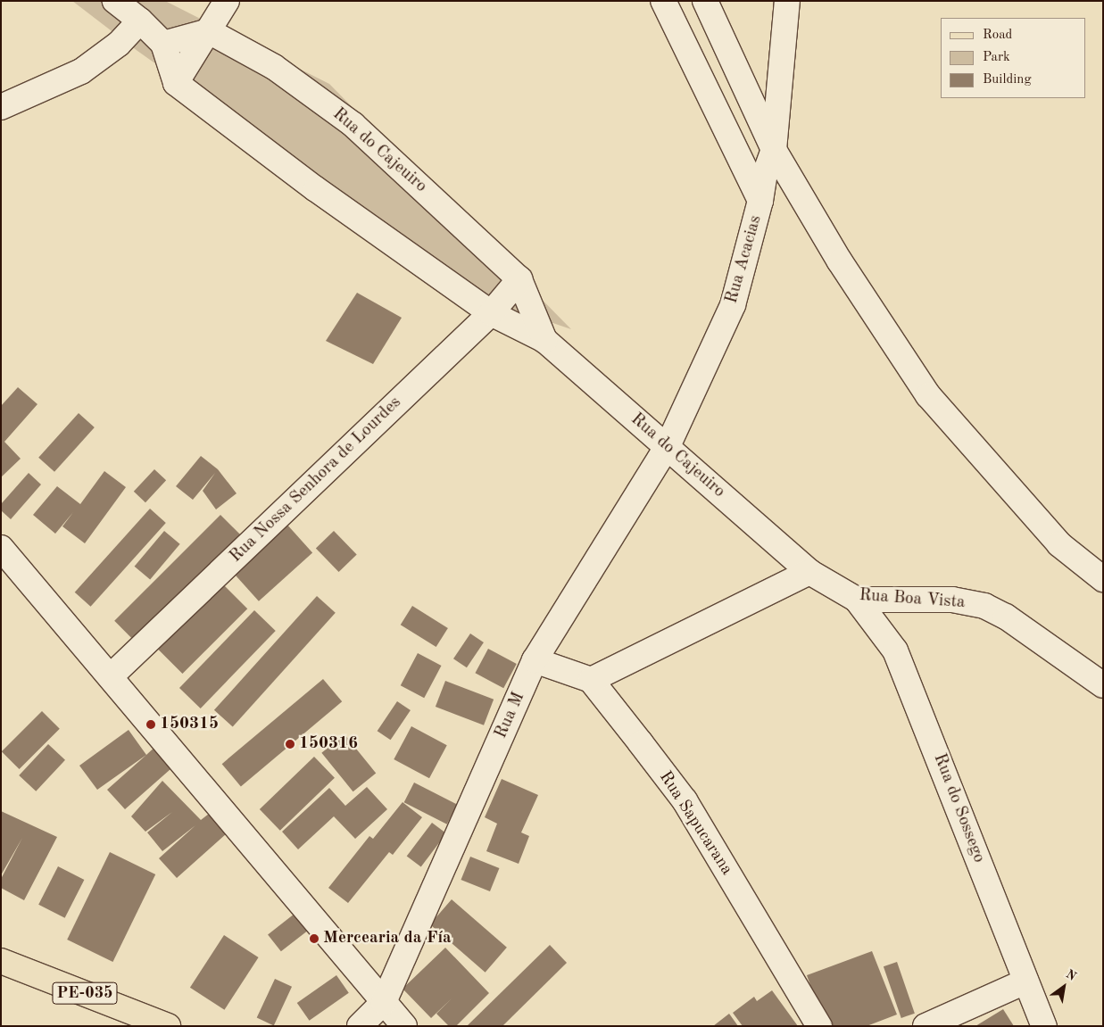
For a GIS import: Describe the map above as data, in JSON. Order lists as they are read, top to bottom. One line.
{"streets":{"main road":["PE-035"],"street":["Rua do Cajeuiro","Rua Acacias","Rua Nossa Senhora de Lourdes","Rua Boa Vista","Rua M","Rua do Sossego","Rua Sapucarana"]},"crossings":[["Rua do Cajeuiro","Rua Acacias"],["Rua do Cajeuiro","Rua Nossa Senhora de Lourdes"],["Rua do Cajeuiro","Rua Boa Vista"],["Rua do Cajeuiro","Rua M"],["Rua Acacias","Rua M"],["Rua Boa Vista","Rua do Sossego"]],"places":["150315","150316","Mercearia da Fía"],"legend":["Road","Park","Building"],"north":"top right"}
